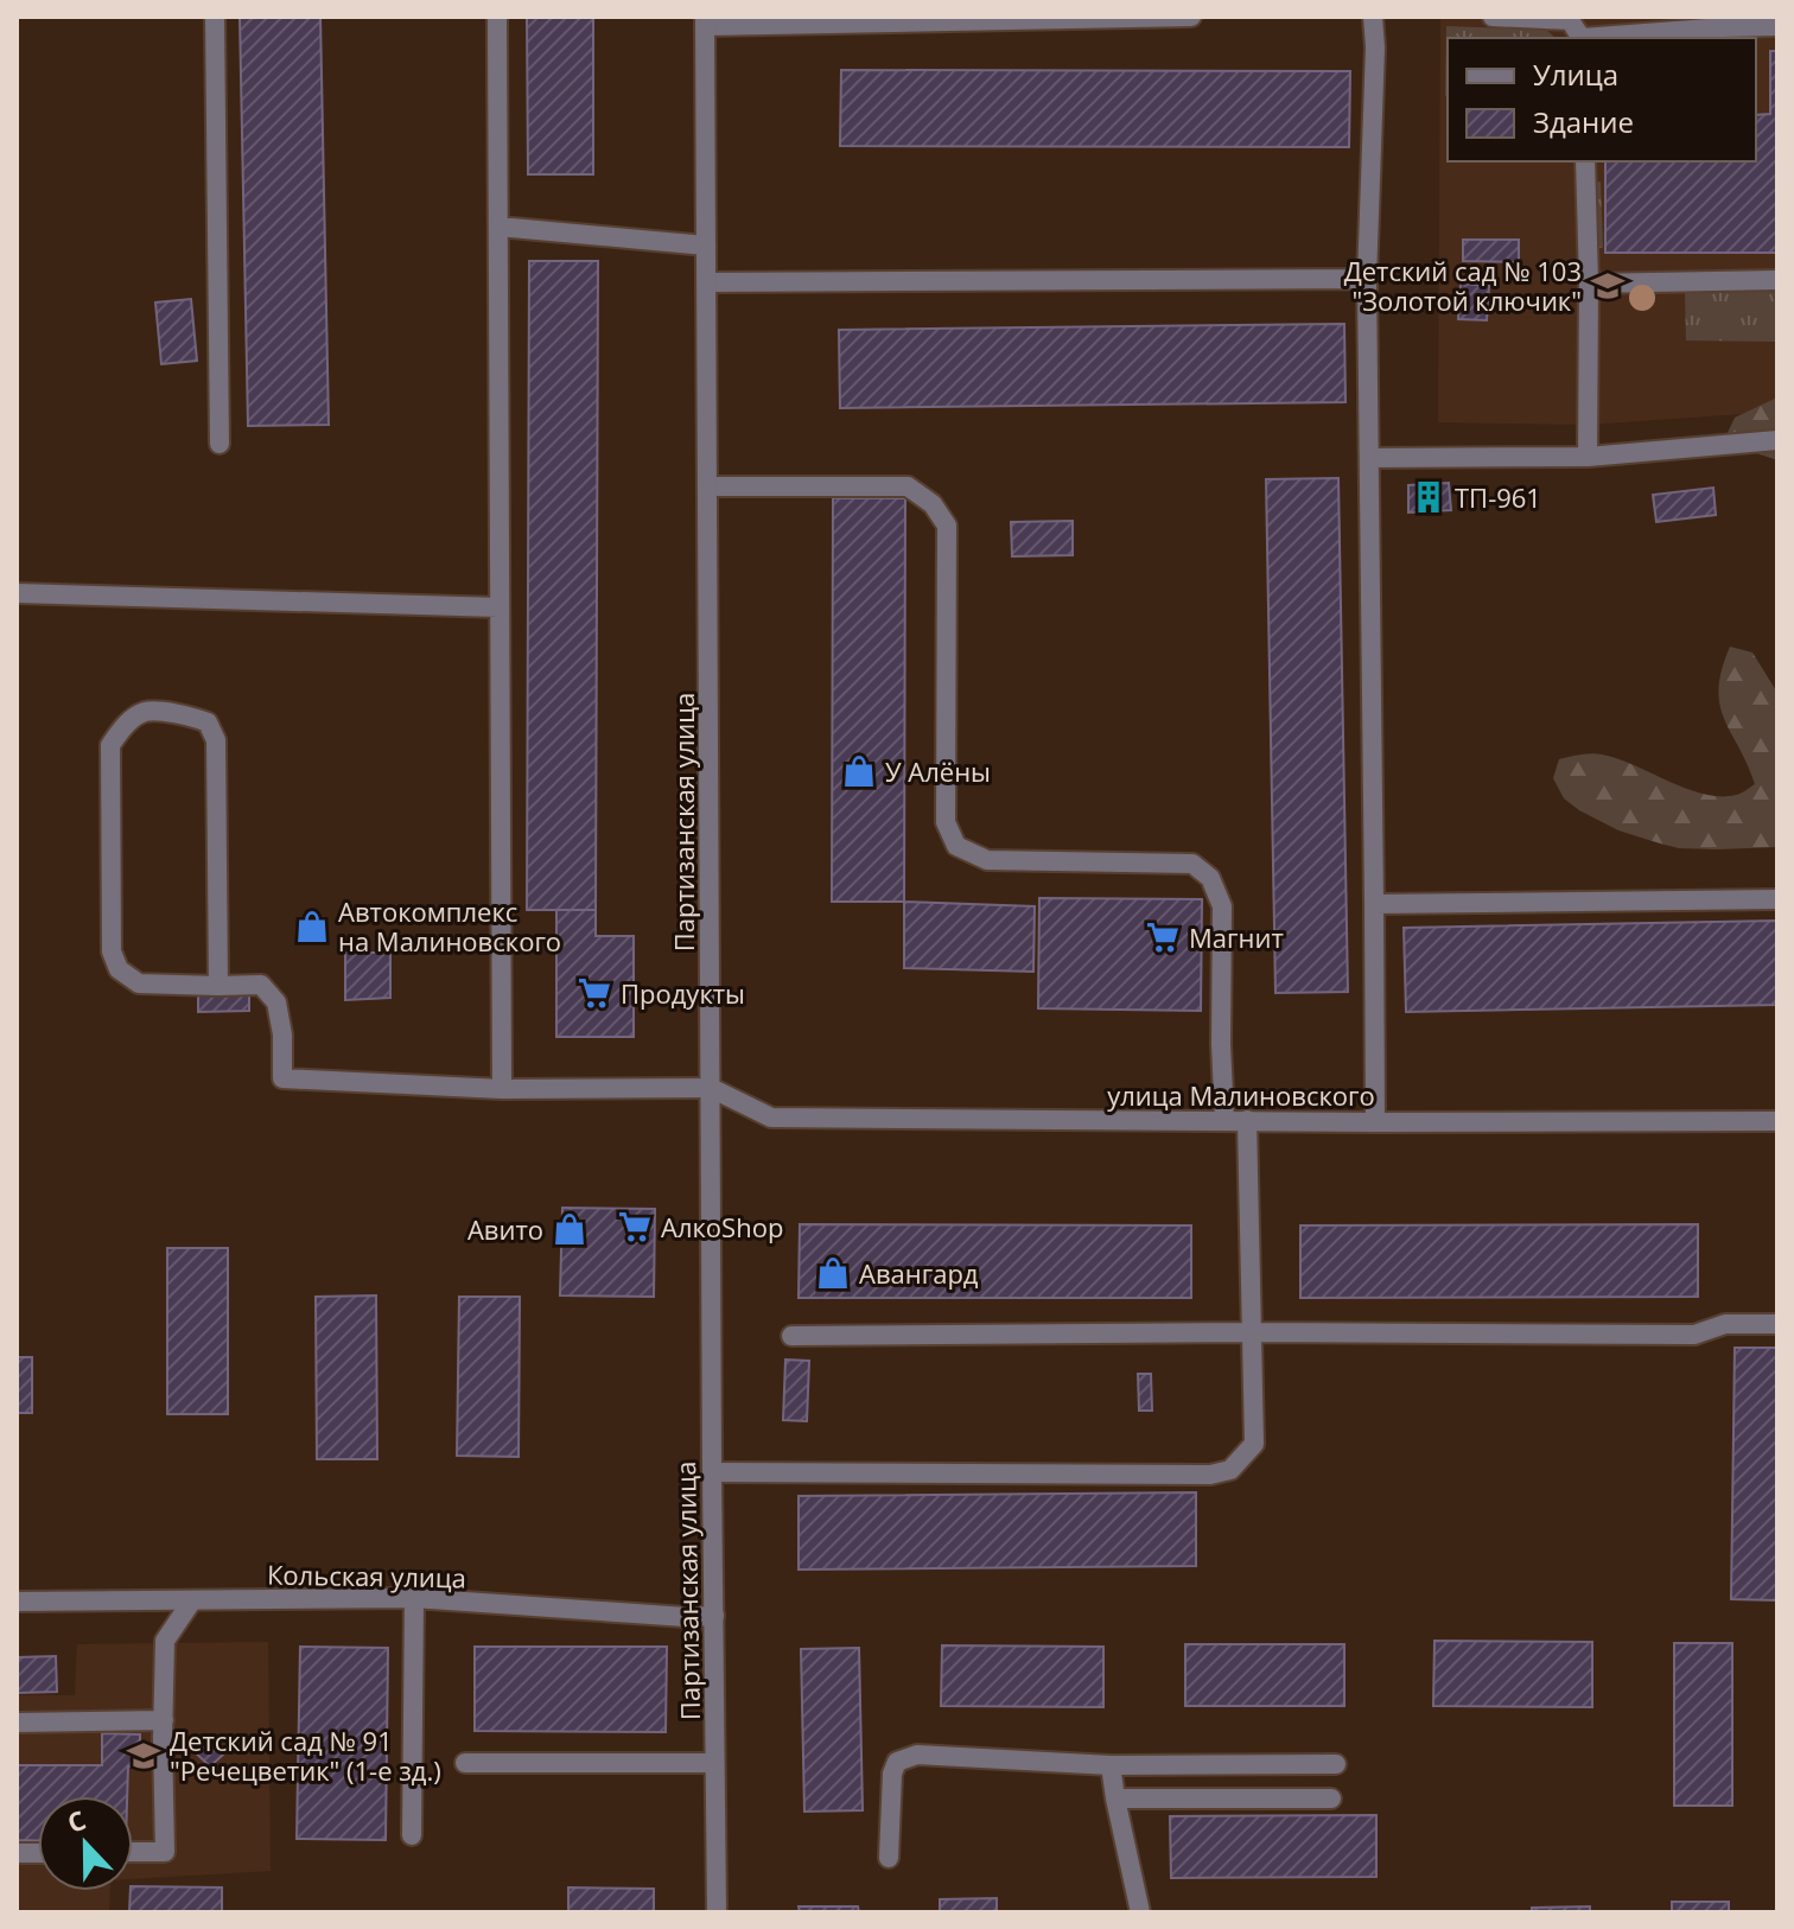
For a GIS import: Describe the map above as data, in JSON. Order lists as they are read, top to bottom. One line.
{"streets":{"street":["Партизанская улица","улица Малиновского","Кольская улица"]},"crossings":[["Партизанская улица","улица Малиновского"],["Партизанская улица","Кольская улица"]],"places":{"school or university":["Детский сад № 103 \"Золотой ключик\"","Детский сад № 91 \"Речецветик\" (1-е зд.)"],"building":["ТП-961"],"shop":["У Алёны","Автокомплекс на Малиновского","Авито","Авангард"],"supermarket":["Магнит","Продукты","АлкоShop"]},"legend":["Улица","Здание"],"north":"top"}
